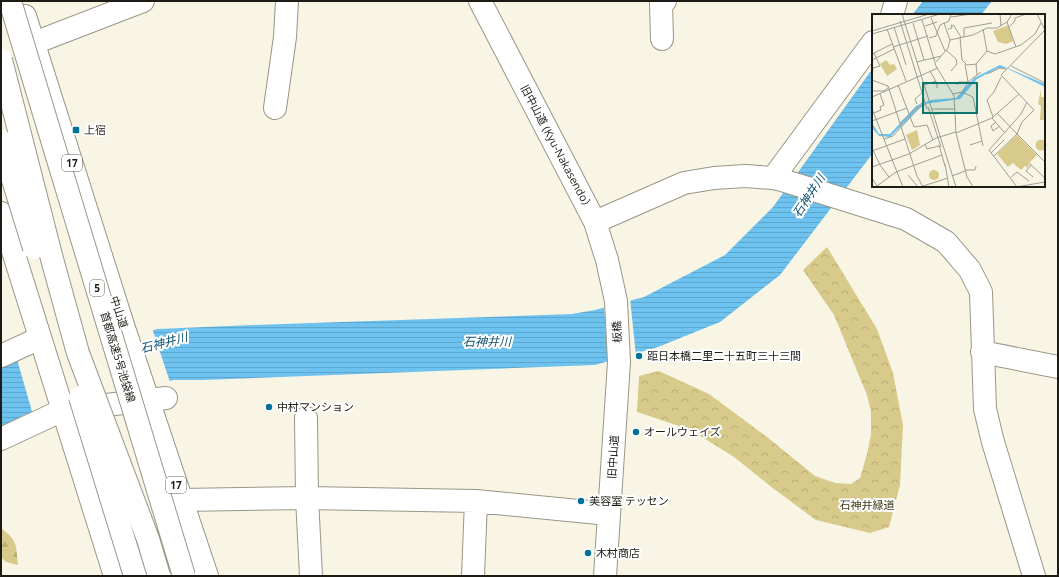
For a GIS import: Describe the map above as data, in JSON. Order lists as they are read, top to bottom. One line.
{"streets":{"main road":["旧中山道 (Kyu-Nakasendo）","17","5","中山道","板橋","首都高速5号池袋線","旧中山道"]},"crossings":[["旧中山道 (Kyu-Nakasendo）","板橋"],["板橋","旧中山道"]],"water":["石神井川"],"parks":["石神井緑道"],"places":{"transit":["上宿"],"other":["距日本橋二里二十五町三十三間","中村マンション","オールウェイズ","美容室 テッセン","木村商店"]}}
